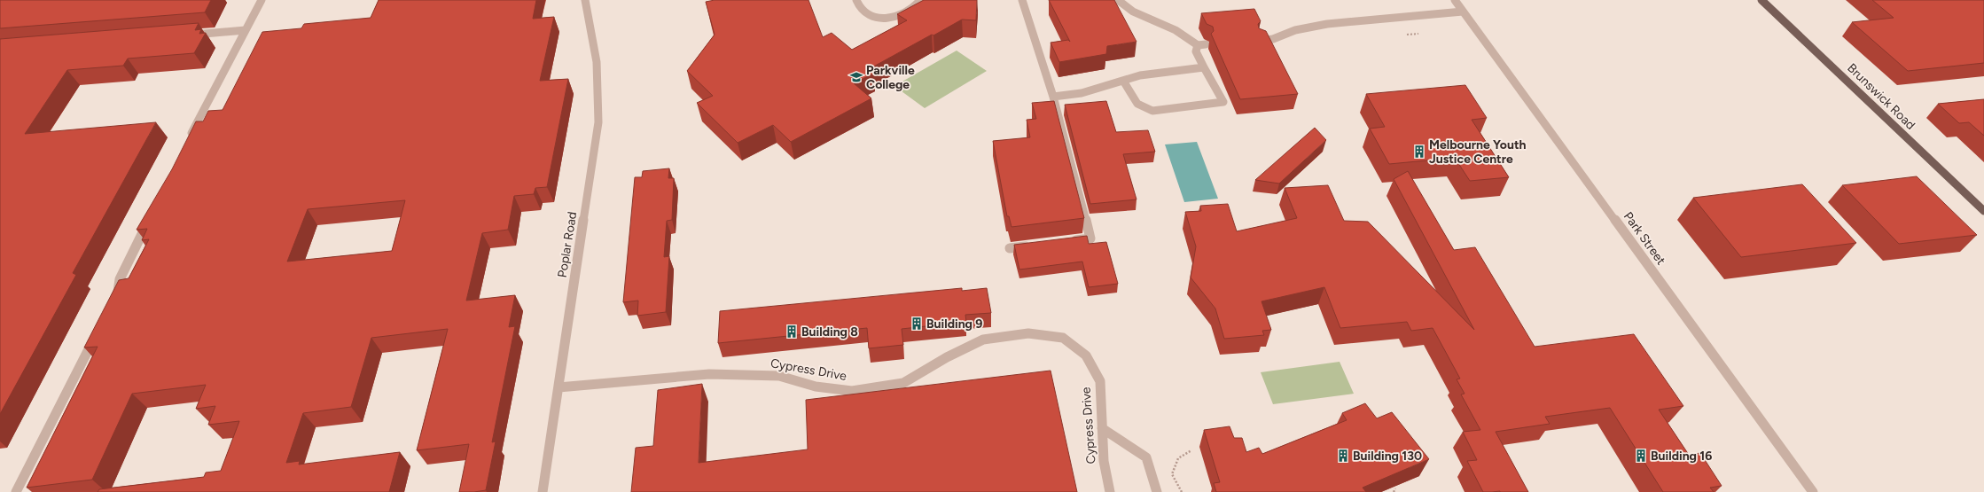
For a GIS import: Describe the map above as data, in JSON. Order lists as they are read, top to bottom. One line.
{"streets":{"main road":["Brunswick Road"],"street":["Park Street","Poplar Road","Cypress Drive"]},"crossings":[["Poplar Road","Cypress Drive"]],"places":{"school or university":["Parkville College"],"building":["Melbourne Youth Justice Centre","Building 9","Building 8","Building 130","Building 16"]}}
